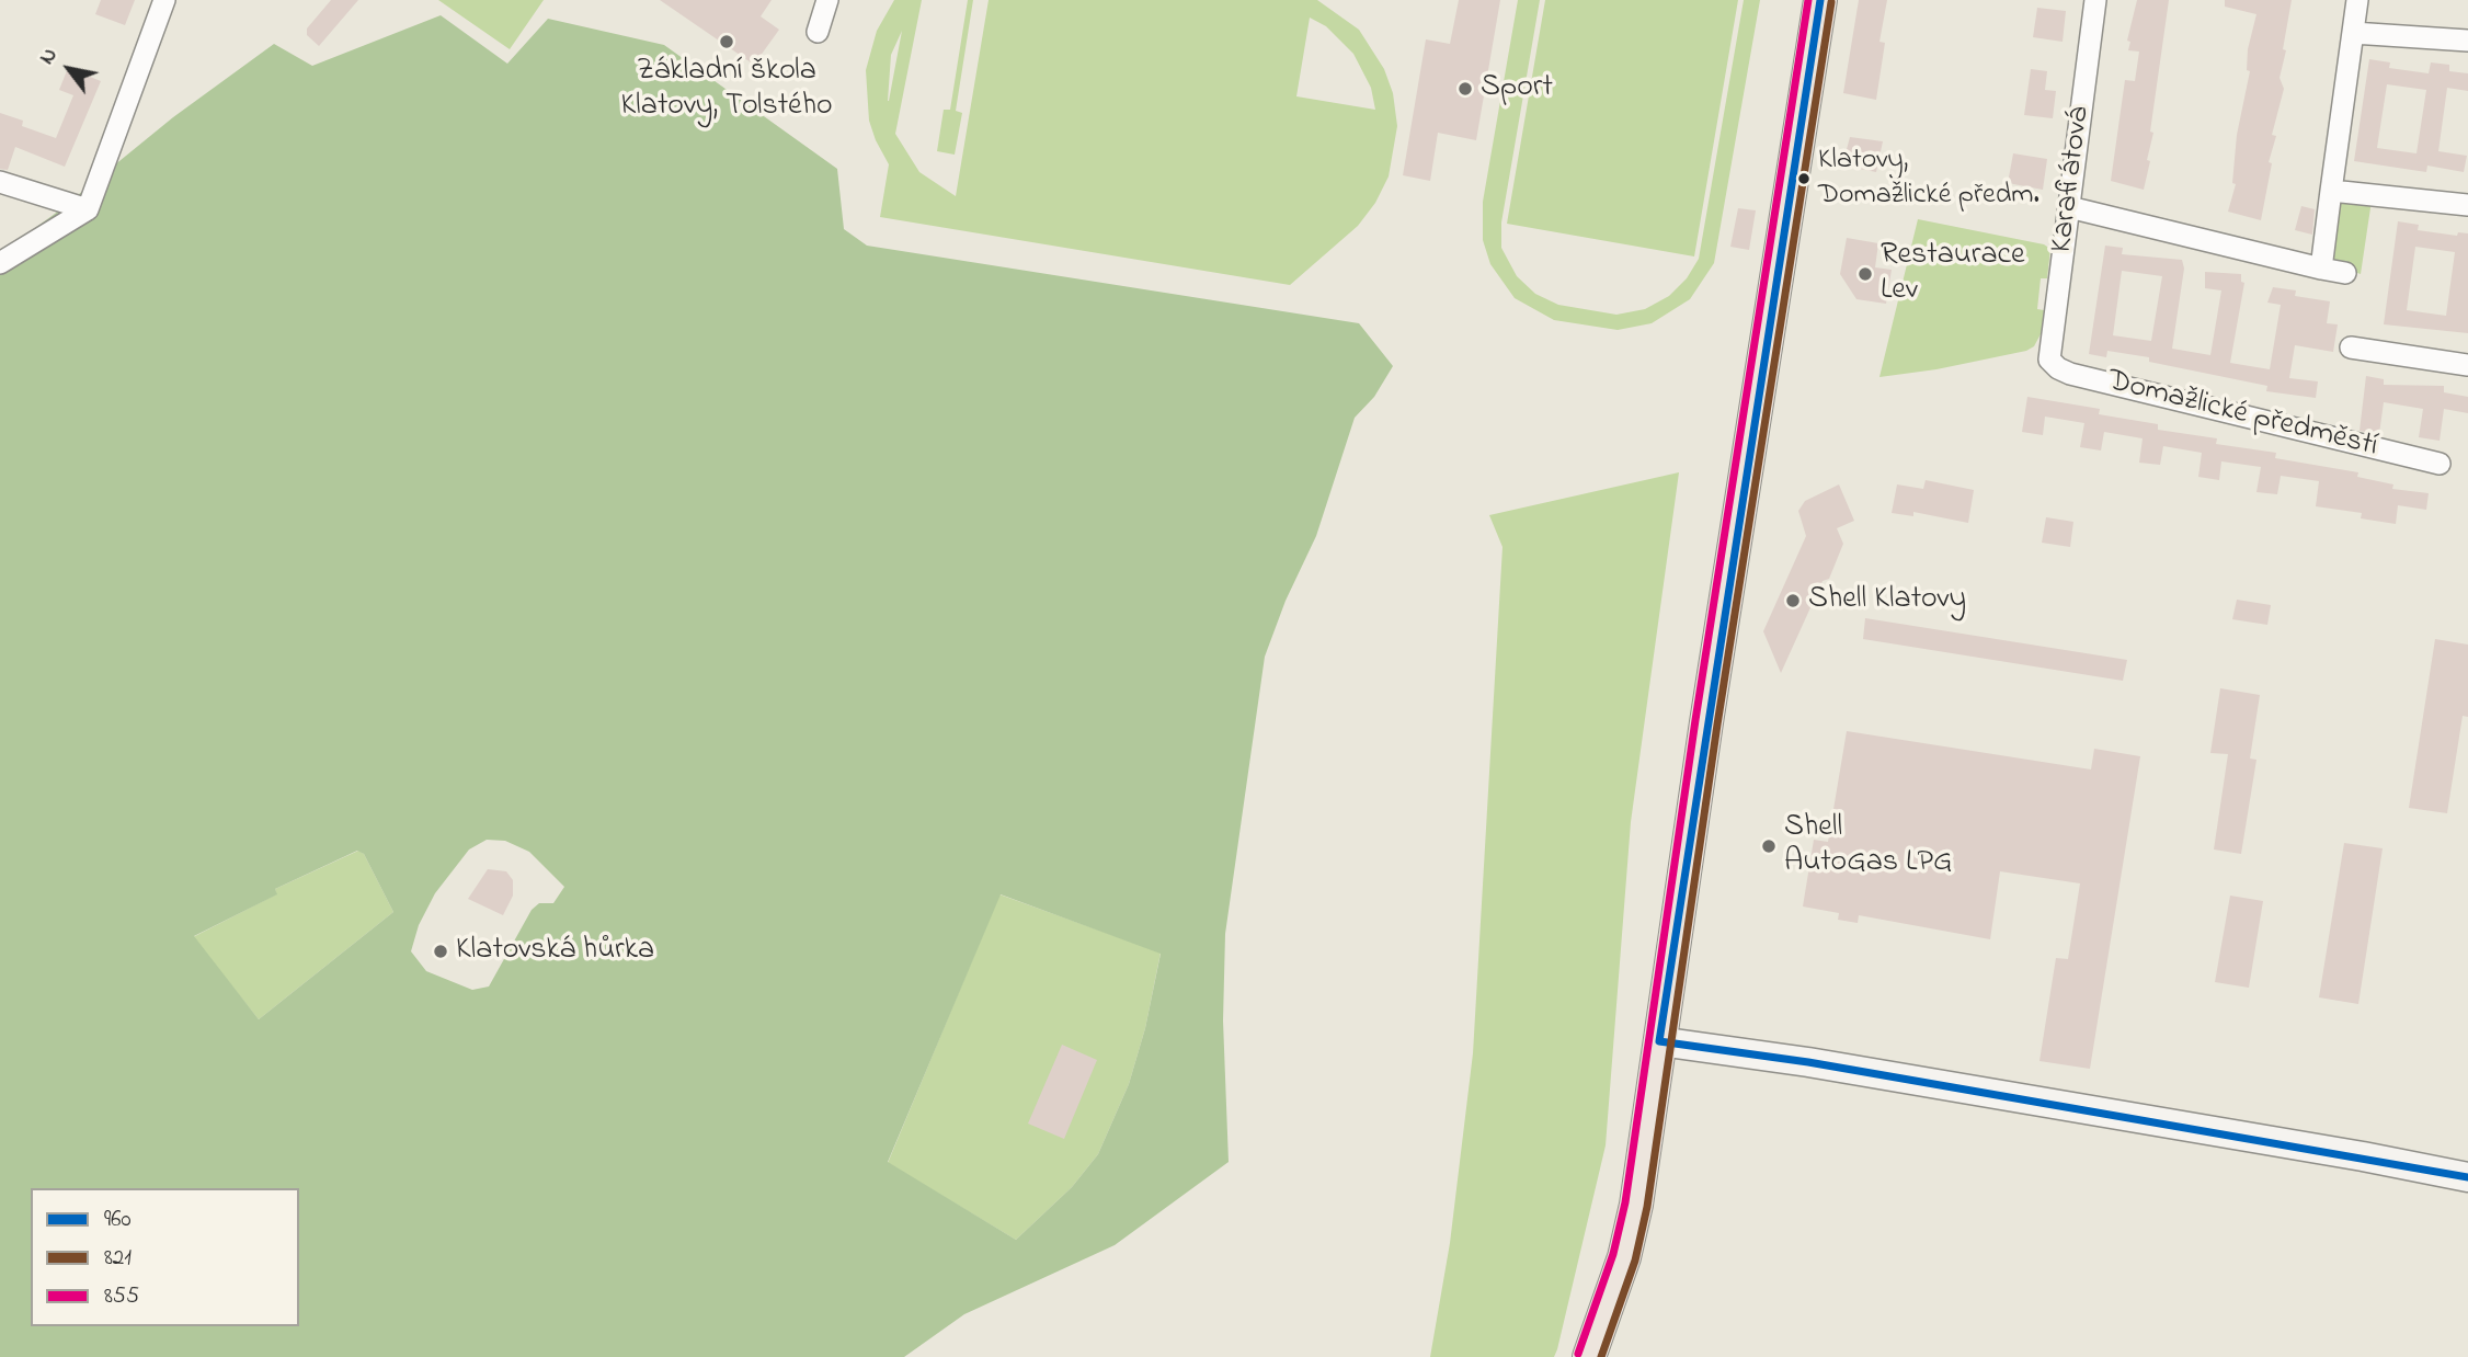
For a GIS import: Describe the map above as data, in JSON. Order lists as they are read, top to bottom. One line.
{"streets":{"street":["Karafiátová","Domažlické předměstí"]},"crossings":[["Karafiátová","Domažlické předměstí"]],"places":["Základní škola Klatovy, Tolstého","Sport","Klatovy, Domažlické předm.","Restaurace Lev","Shell Klatovy","Shell AutoGas LPG","Klatovská hůrka"],"lines":["transit line 960","transit line 855","transit line 821"],"legend":["960","821","855"],"north":"top left"}
